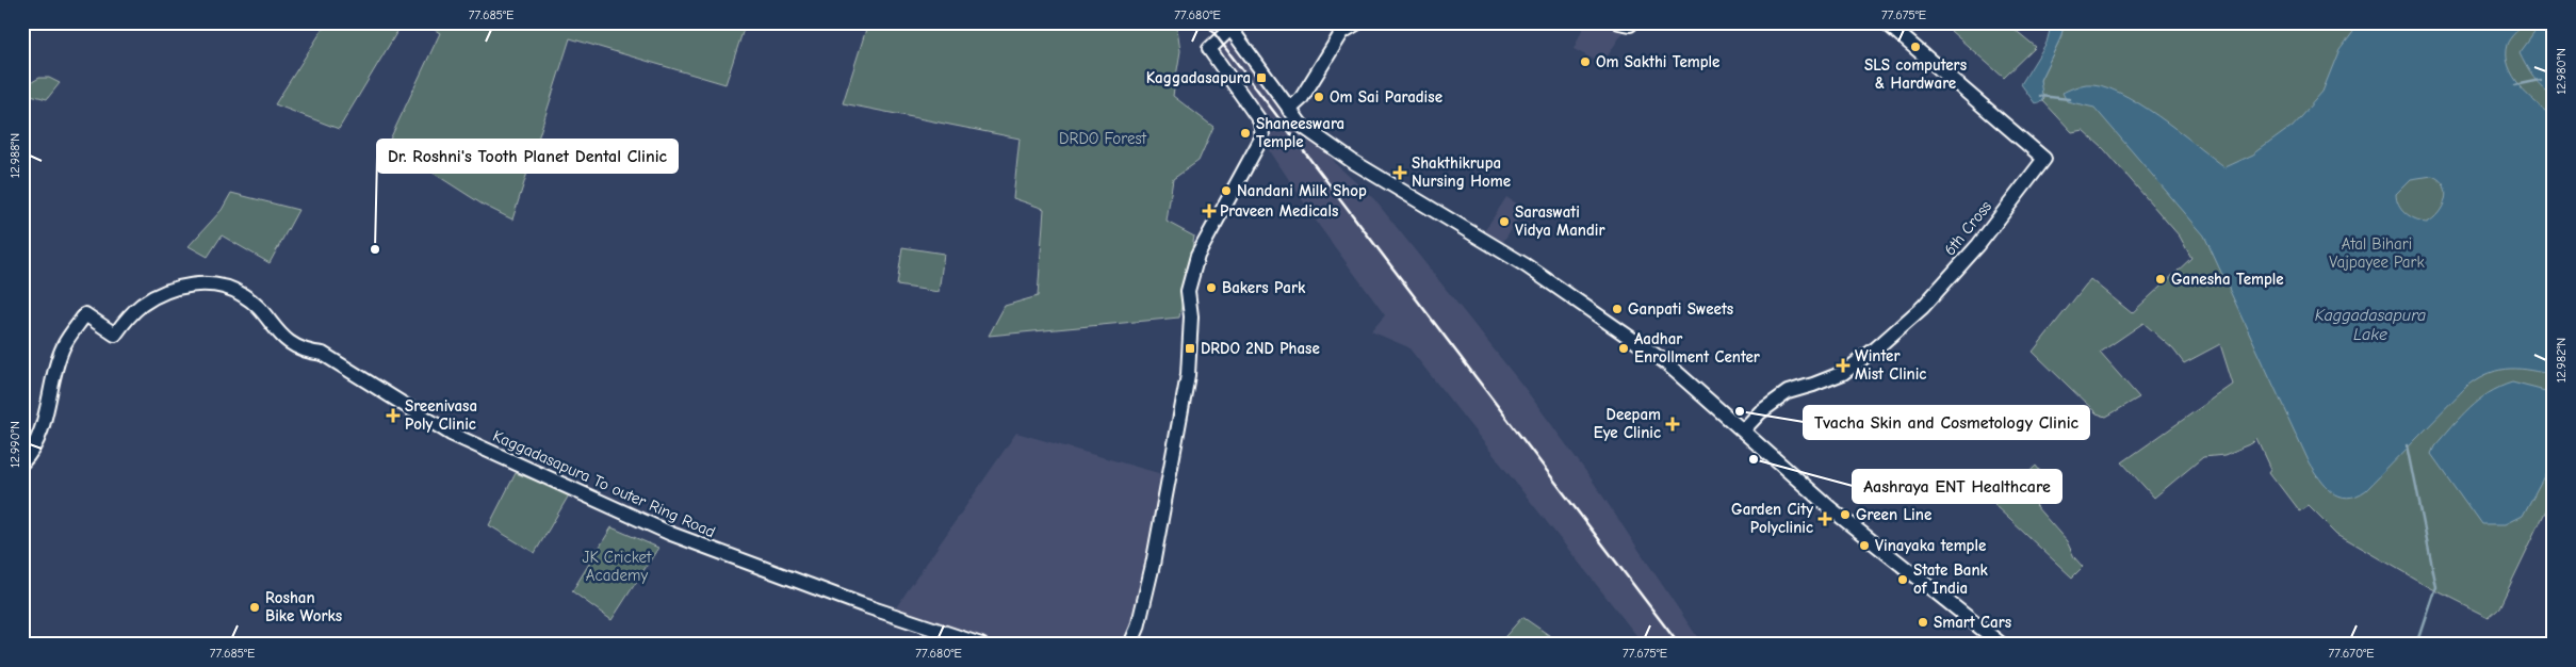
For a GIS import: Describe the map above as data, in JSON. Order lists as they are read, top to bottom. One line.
{"streets":{"street":["6th Cross","Kaggadasapura To outer Ring Road"]},"water":["Kaggadasapura Lake"],"parks":["DRDO Forest","Atal Bihari Vajpayee Park","JK Cricket Academy"],"places":{"other":["SLS computers & Hardware","Om Sakthi Temple","Om Sai Paradise","Shaneeswara Temple","Nandani Milk Shop","Saraswati Vidya Mandir","Dr. Roshni's Tooth Planet Dental Clinic","Ganesha Temple","Bakers Park","Ganpati Sweets","Aadhar Enrollment Center","Tvacha Skin and Cosmetology Clinic","Aashraya ENT Healthcare","Green Line","Vinayaka temple","State Bank of India","Roshan Bike Works","Smart Cars"],"transit":["Kaggadasapura","DRDO 2ND Phase"],"health":["Shakthikrupa Nursing Home","Praveen Medicals","Winter Mist Clinic","Sreenivasa Poly Clinic","Deepam Eye Clinic","Garden City Polyclinic"]},"coordinates":["77.685°E","77.680°E","77.675°E","12.980°N","12.988°N","12.982°N","12.990°N","77.670°E"]}
